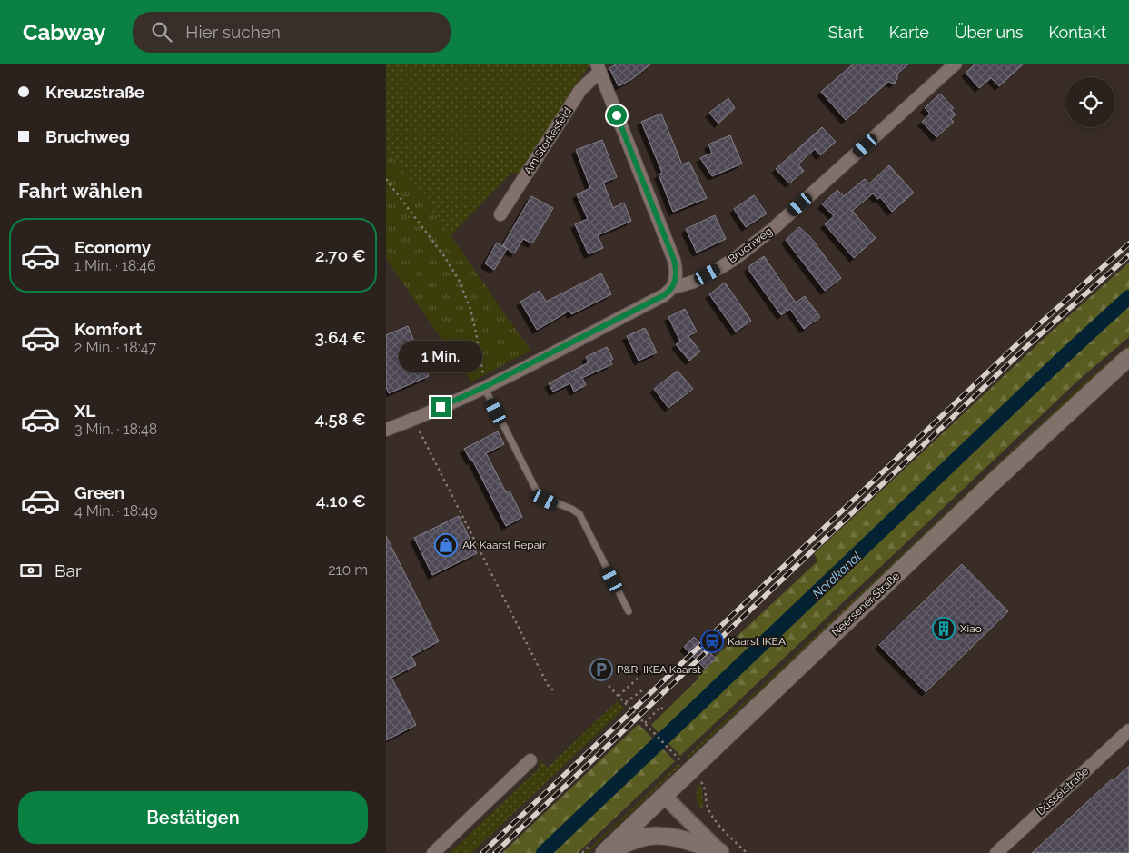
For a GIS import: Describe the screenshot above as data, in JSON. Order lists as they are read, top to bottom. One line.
{"streets":{"main road":["Neersener Straße"],"street":["Am Storkesfeld","Bruchweg","Düsselstraße"]},"water":["Nordkanal"],"places":{"shop":["AK Kaarst Repair"],"building":["Xiao"],"station":["Kaarst IKEA"],"parking":["P&R, IKEA Kaarst"]},"page":{"header":"Cabway","search":"Hier suchen","nav":["Start","Karte","Über uns","Kontakt"],"banner":["Kreuzstraße","Bruchweg"],"heading":"Fahrt wählen","list":[{"name":"Economy","note":"1 Min. · 18:46","value":"2.70 €"},{"name":"Komfort","note":"2 Min. · 18:47","value":"3.64 €"},{"name":"XL","note":"3 Min. · 18:48","value":"4.58 €"},{"name":"Green","note":"4 Min. · 18:49","value":"4.10 €"}],"bubble":"1 Min.","pay":["Bar","210 m"],"buttons":"Bestätigen"}}
